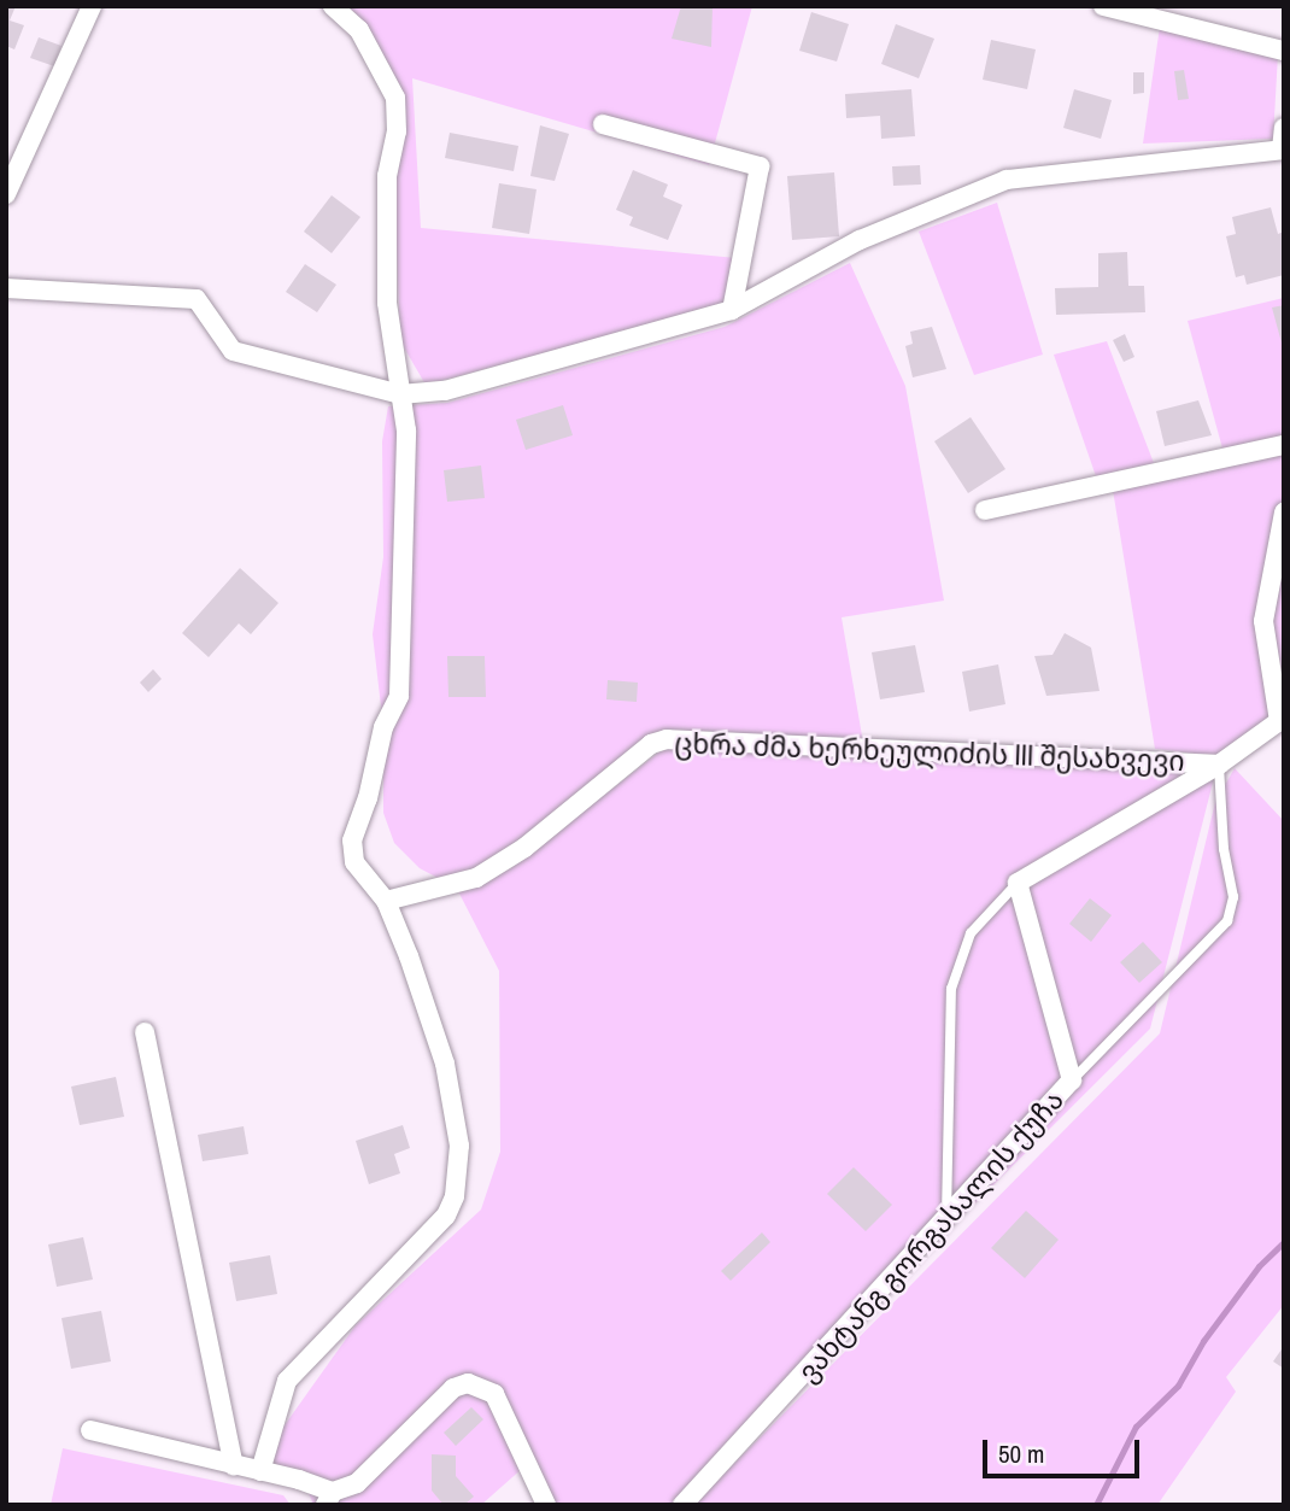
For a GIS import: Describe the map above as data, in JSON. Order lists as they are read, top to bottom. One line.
{"streets":{"street":["ცხრა ძმა ხერხეულიძის III შესახვევი","ვახტანგ გორგასალის ქუჩა"]},"scale_bar":"50 m"}
